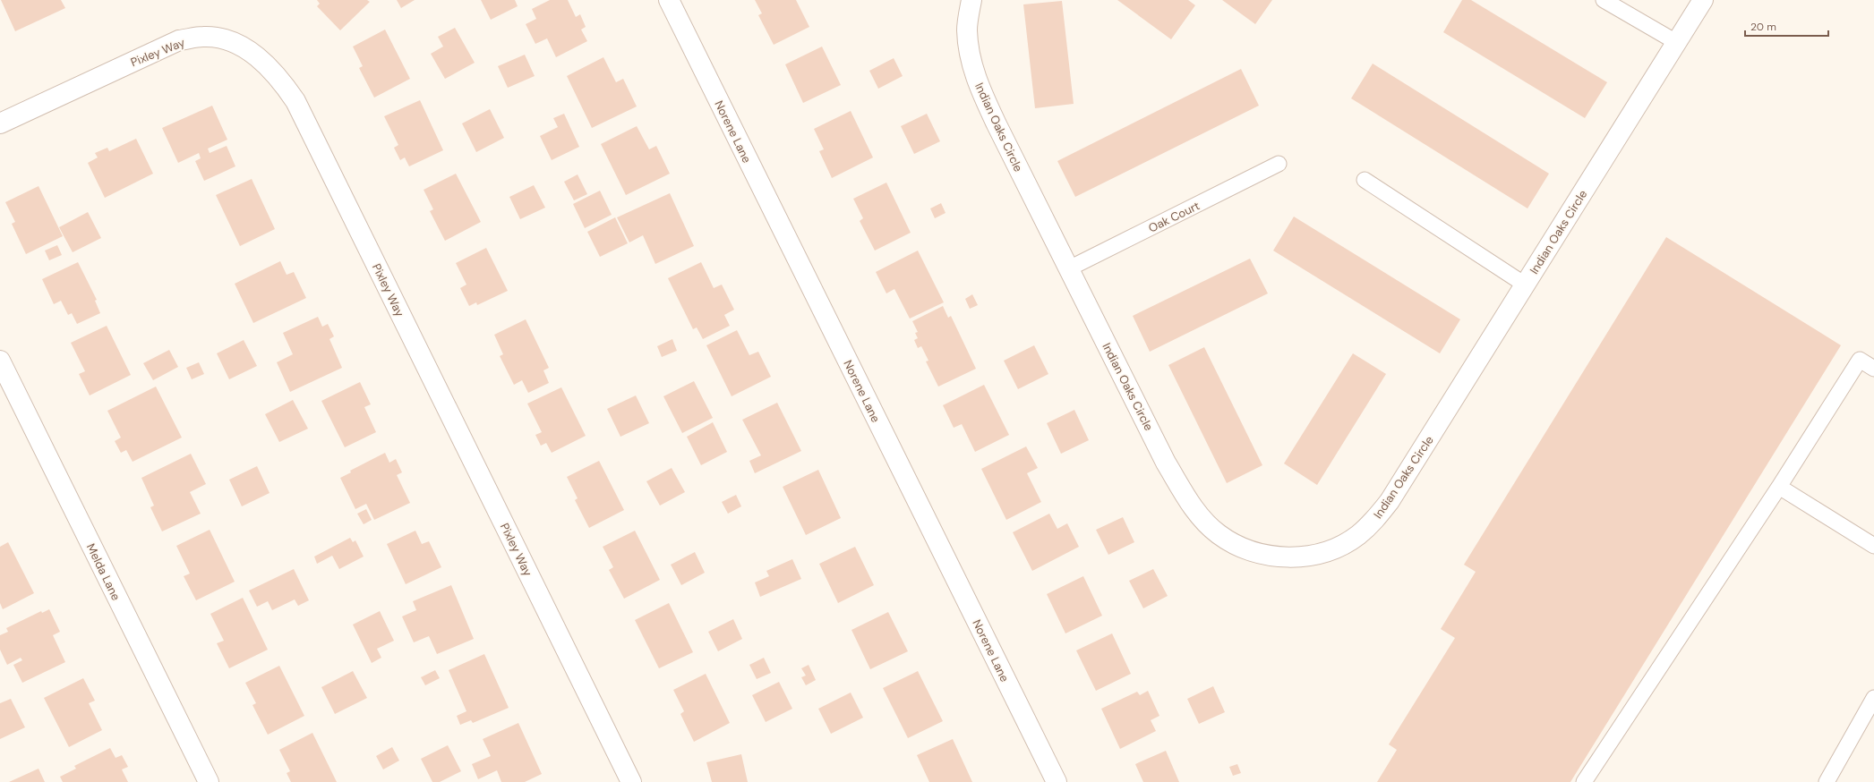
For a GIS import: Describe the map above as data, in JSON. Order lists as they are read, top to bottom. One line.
{"streets":{"street":["Pixley Way","Indian Oaks Circle","Norene Lane","Melda Lane"],"lane":["Oak Court"]},"crossings":[["Indian Oaks Circle","Oak Court"]],"scale_bar":"20 m"}
